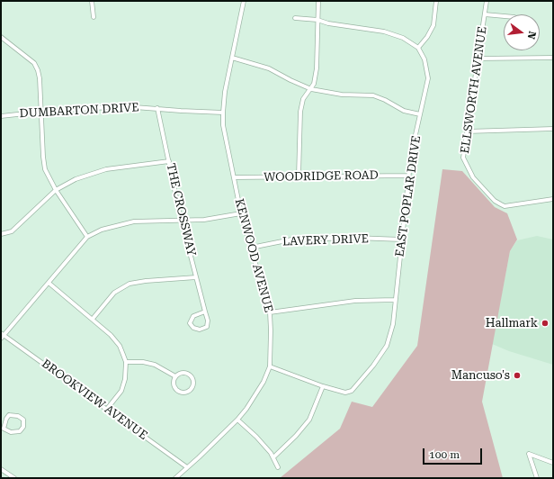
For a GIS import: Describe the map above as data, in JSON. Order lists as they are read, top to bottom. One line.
{"streets":{"street":["ELLSWORTH AVENUE","DUMBARTON DRIVE","WOODRIDGE ROAD","EAST POPLAR DRIVE","THE CROSSWAY","LAVERY DRIVE","KENWOOD AVENUE","BROOKVIEW AVENUE"]},"crossings":[["DUMBARTON DRIVE","THE CROSSWAY"],["DUMBARTON DRIVE","KENWOOD AVENUE"],["WOODRIDGE ROAD","EAST POPLAR DRIVE"],["WOODRIDGE ROAD","KENWOOD AVENUE"],["EAST POPLAR DRIVE","LAVERY DRIVE"],["LAVERY DRIVE","KENWOOD AVENUE"],["KENWOOD AVENUE","BROOKVIEW AVENUE"]],"places":["Hallmark","Mancuso's"],"scale_bar":"100 m","north":"right"}
